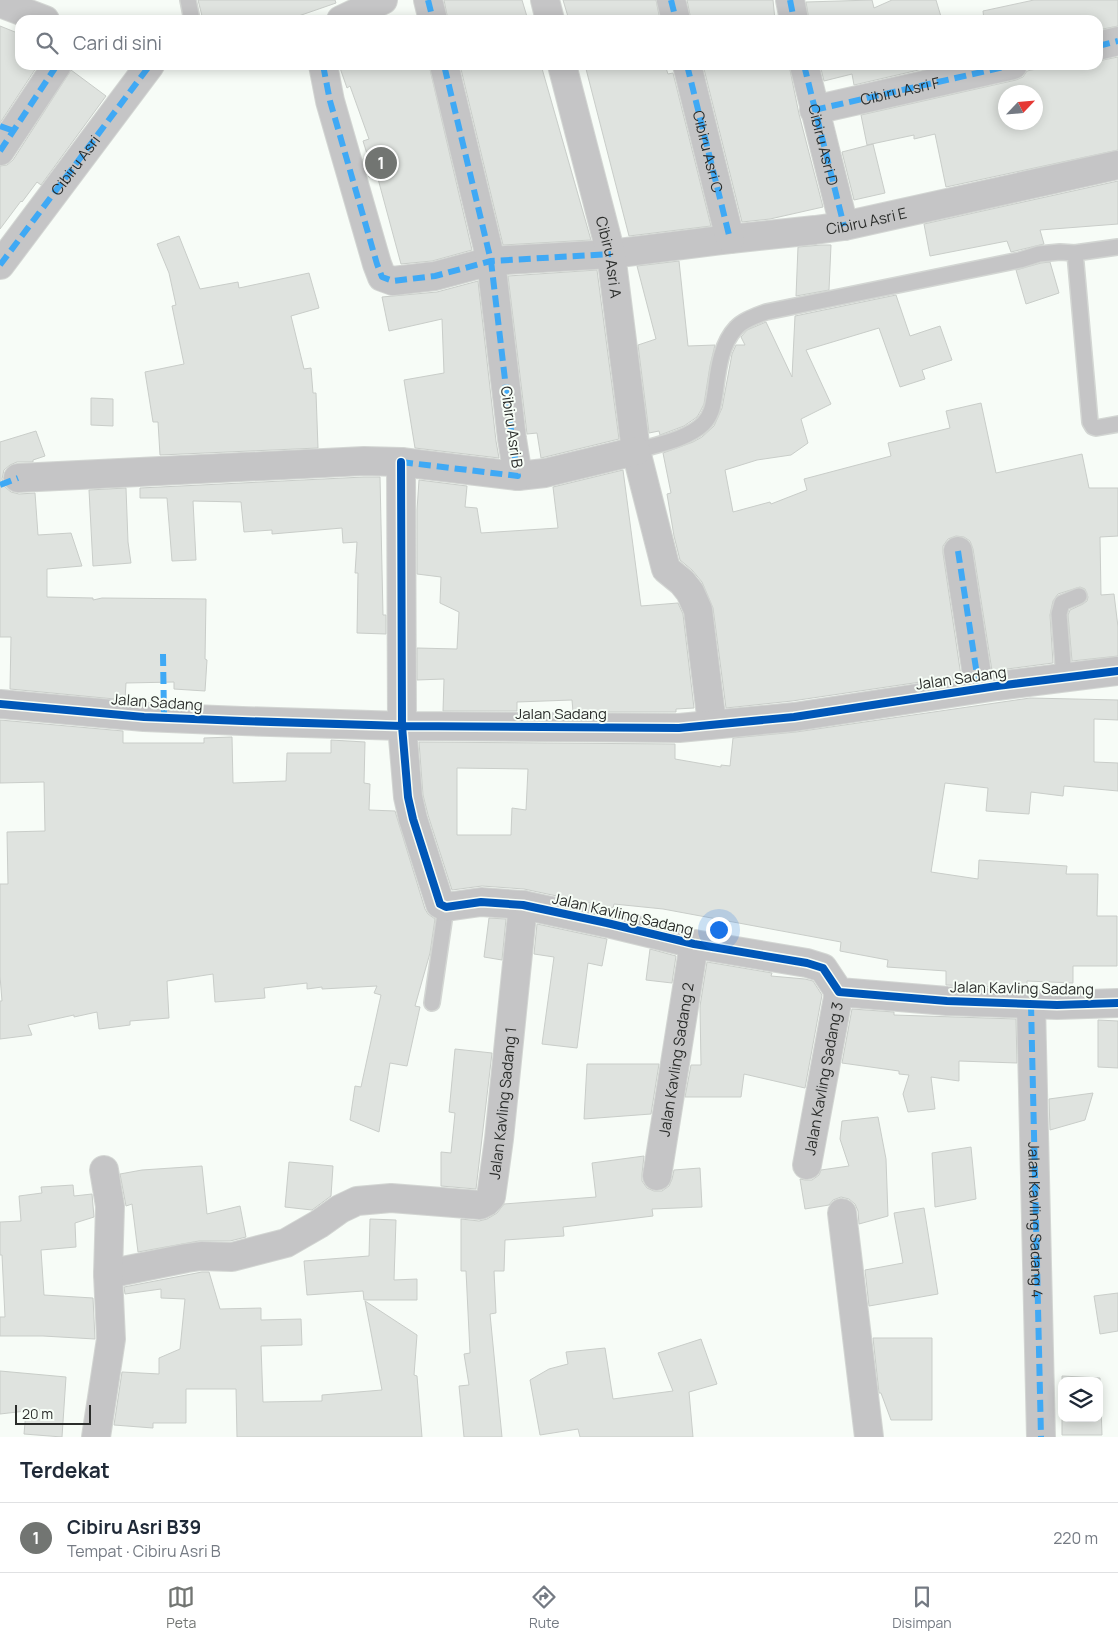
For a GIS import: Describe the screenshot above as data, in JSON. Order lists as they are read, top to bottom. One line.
{"streets":{"street":["Cibiru Asri F","Cibiru Asri D","Cibiru Asri C","Cibiru Asri","Cibiru Asri E","Cibiru Asri A","Cibiru Asri B","Jalan Sadang","Jalan Kavling Sadang","Jalan Kavling Sadang 2","Jalan Kavling Sadang 3","Jalan Kavling Sadang 1","Jalan Kavling Sadang 4"]},"crossings":[["Cibiru Asri F","Cibiru Asri D"],["Cibiru Asri D","Cibiru Asri E"],["Cibiru Asri C","Cibiru Asri E"],["Cibiru Asri E","Cibiru Asri A"],["Cibiru Asri A","Jalan Sadang"],["Jalan Kavling Sadang","Jalan Kavling Sadang 2"],["Jalan Kavling Sadang","Jalan Kavling Sadang 3"],["Jalan Kavling Sadang","Jalan Kavling Sadang 1"],["Jalan Kavling Sadang","Jalan Kavling Sadang 4"]],"scale_bar":"20 m","north":"top right","page":{"search":"Cari di sini","pins":"1","scale":"20 m","heading":"Terdekat","list":[{"mark":"1","name":"Cibiru Asri B39","note":"Tempat · Cibiru Asri B","value":"220 m"}],"nav":["Peta","Rute","Disimpan"]}}
